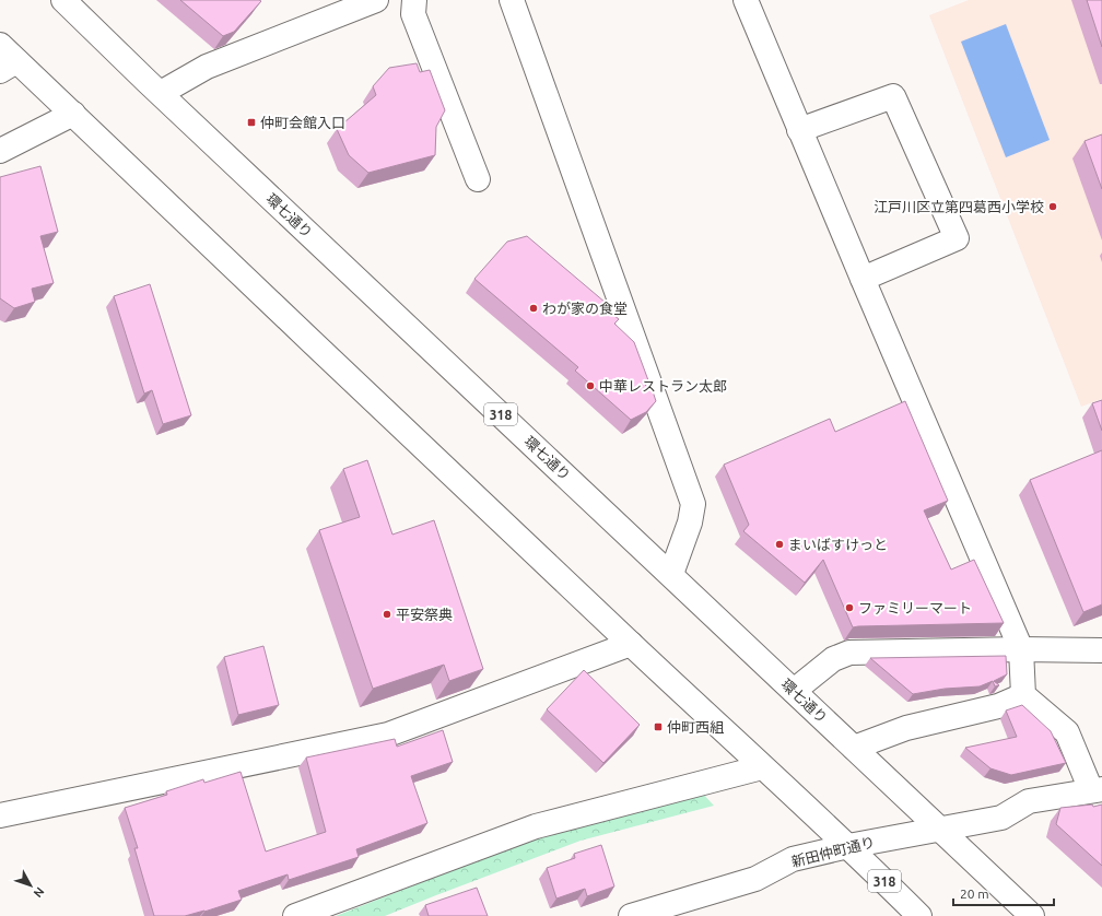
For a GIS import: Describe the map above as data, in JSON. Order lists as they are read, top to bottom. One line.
{"streets":{"street":["環七通り","318","新田仲町通り"]},"crossings":[["環七通り","新田仲町通り"],["318","新田仲町通り"]],"places":{"transit":["仲町会館入口","仲町西組"],"other":["江戸川区立第四葛西小学校","わが家の食堂","中華レストラン太郎","まいばすけっと","ファミリーマート","平安祭典"]},"scale_bar":"20 m","north":"bottom right"}
